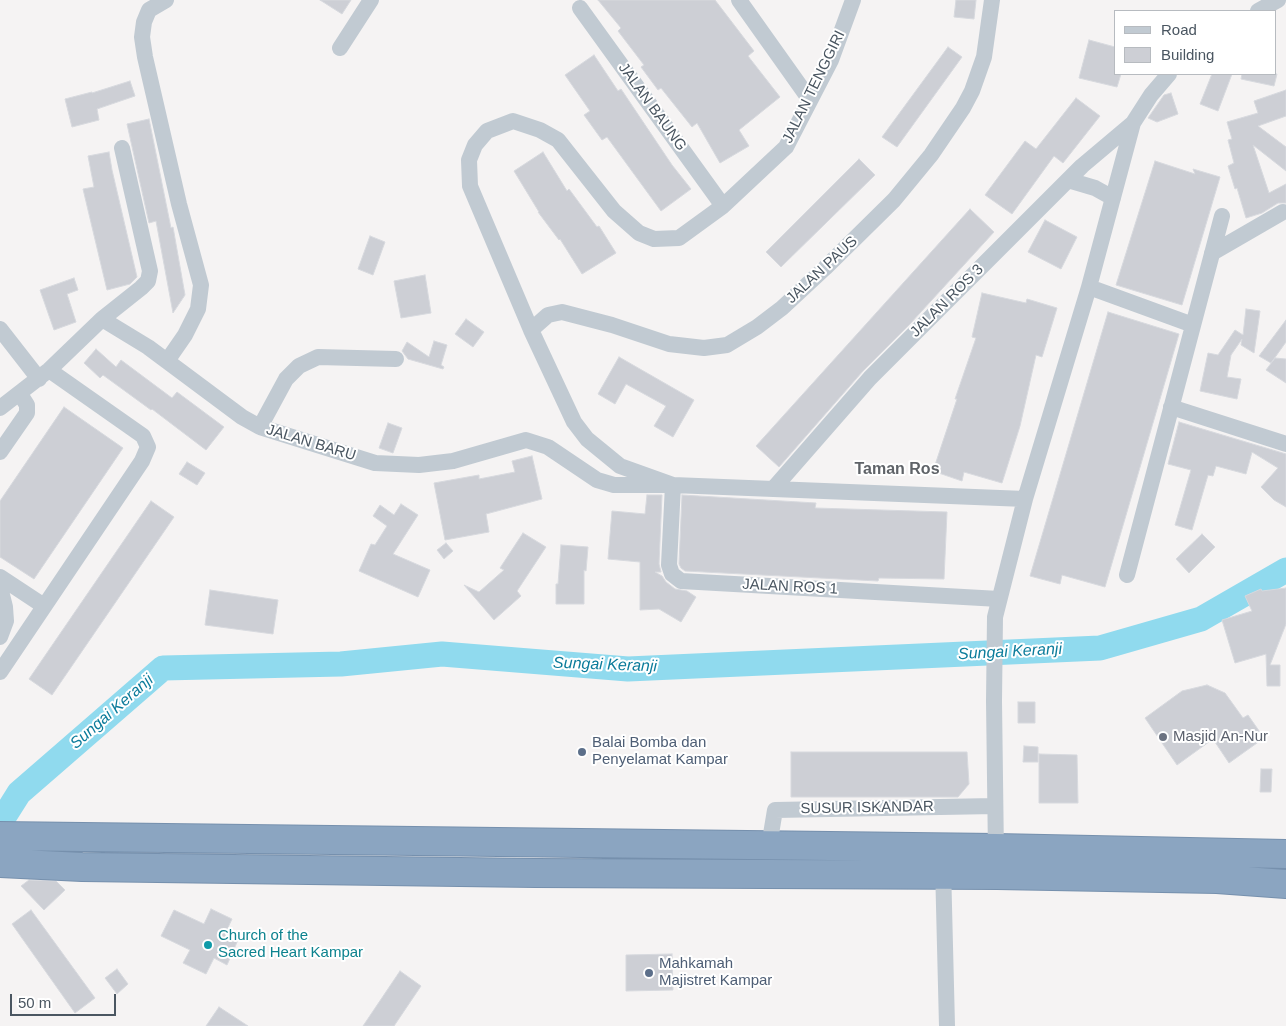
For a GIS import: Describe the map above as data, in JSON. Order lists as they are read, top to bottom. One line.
{"streets":{"street":["JALAN TENGGIRI","JALAN BAUNG","JALAN PAUS","JALAN ROS 3","JALAN BARU","JALAN ROS 1","SUSUR ISKANDAR"]},"crossings":[["JALAN TENGGIRI","JALAN BAUNG"],["JALAN TENGGIRI","JALAN PAUS"],["JALAN TENGGIRI","JALAN BARU"],["JALAN TENGGIRI","JALAN ROS 1"],["JALAN BARU","JALAN ROS 1"]],"districts":["Taman Ros"],"water":["Sungai Keranji"],"places":["Masjid An-Nur","Balai Bomba dan Penyelamat Kampar","Church of the Sacred Heart Kampar","Mahkamah Majistret Kampar"],"legend":["Road","Building"],"scale_bar":"50 m"}
